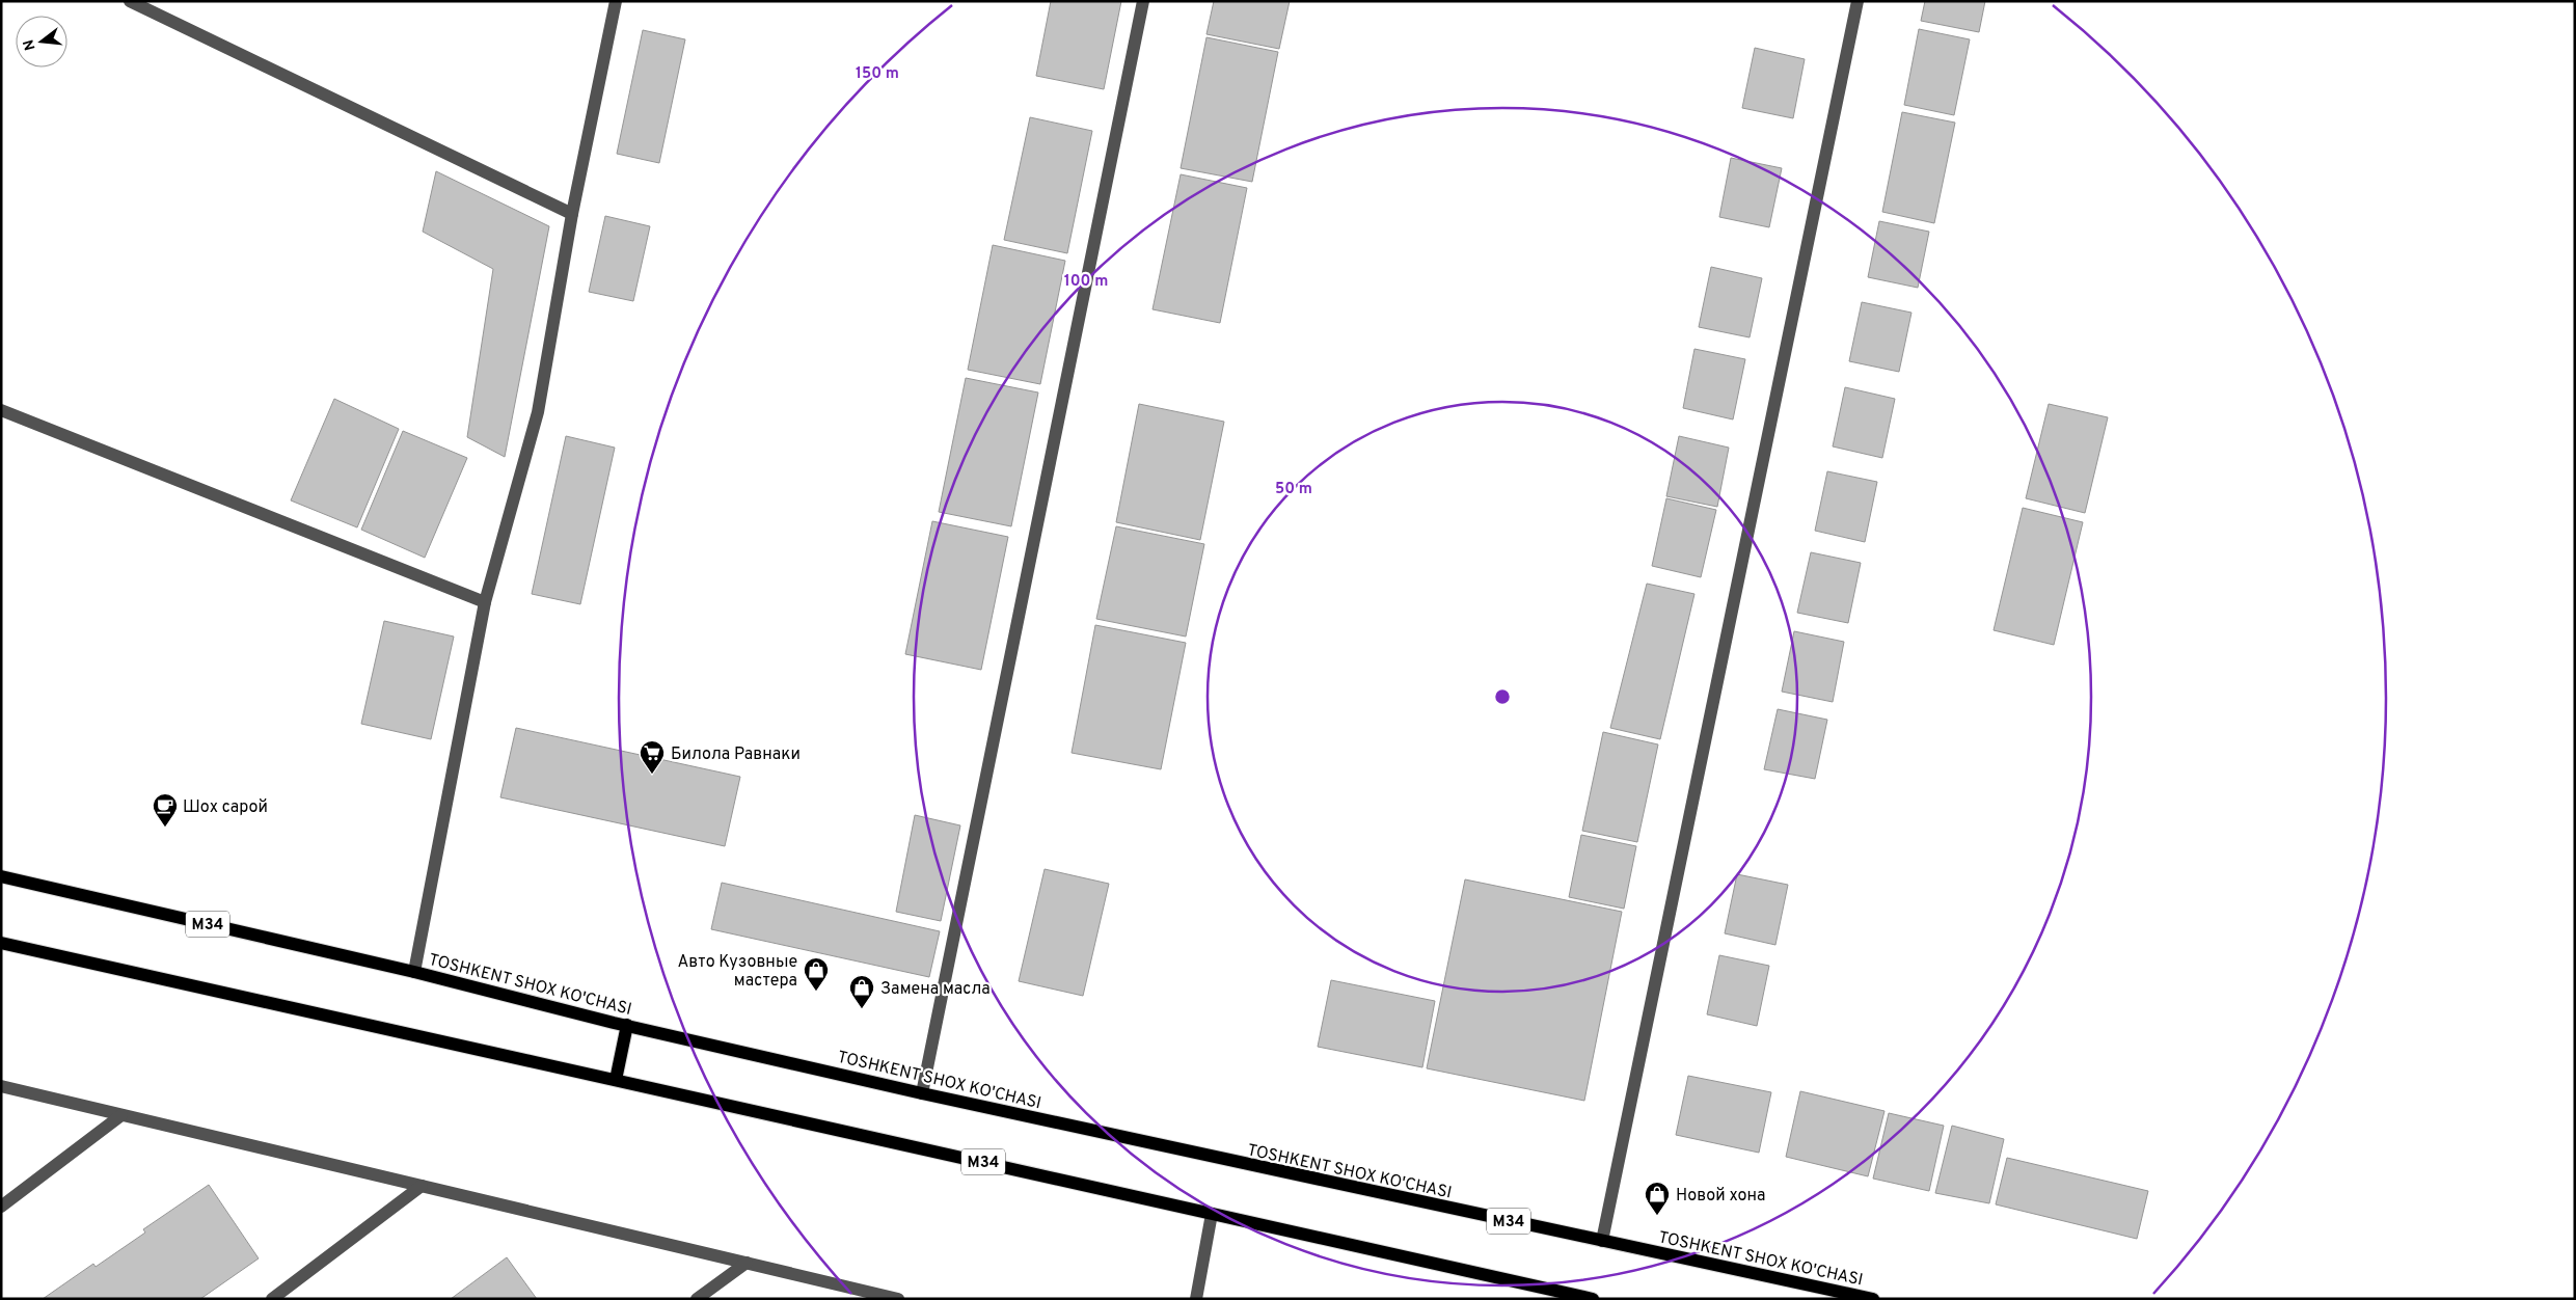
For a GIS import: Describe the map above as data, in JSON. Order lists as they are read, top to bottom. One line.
{"streets":{"main road":["M34","TOSHKENT SHOX KO'CHASI"]},"places":{"supermarket":["Билола Равнаки"],"cafe":["Шох сарой"],"shop":["Авто Кузовные мастера","Замена масла","Новой хона"]},"north":"left","rings":["150 m","100 m","50 m"]}
